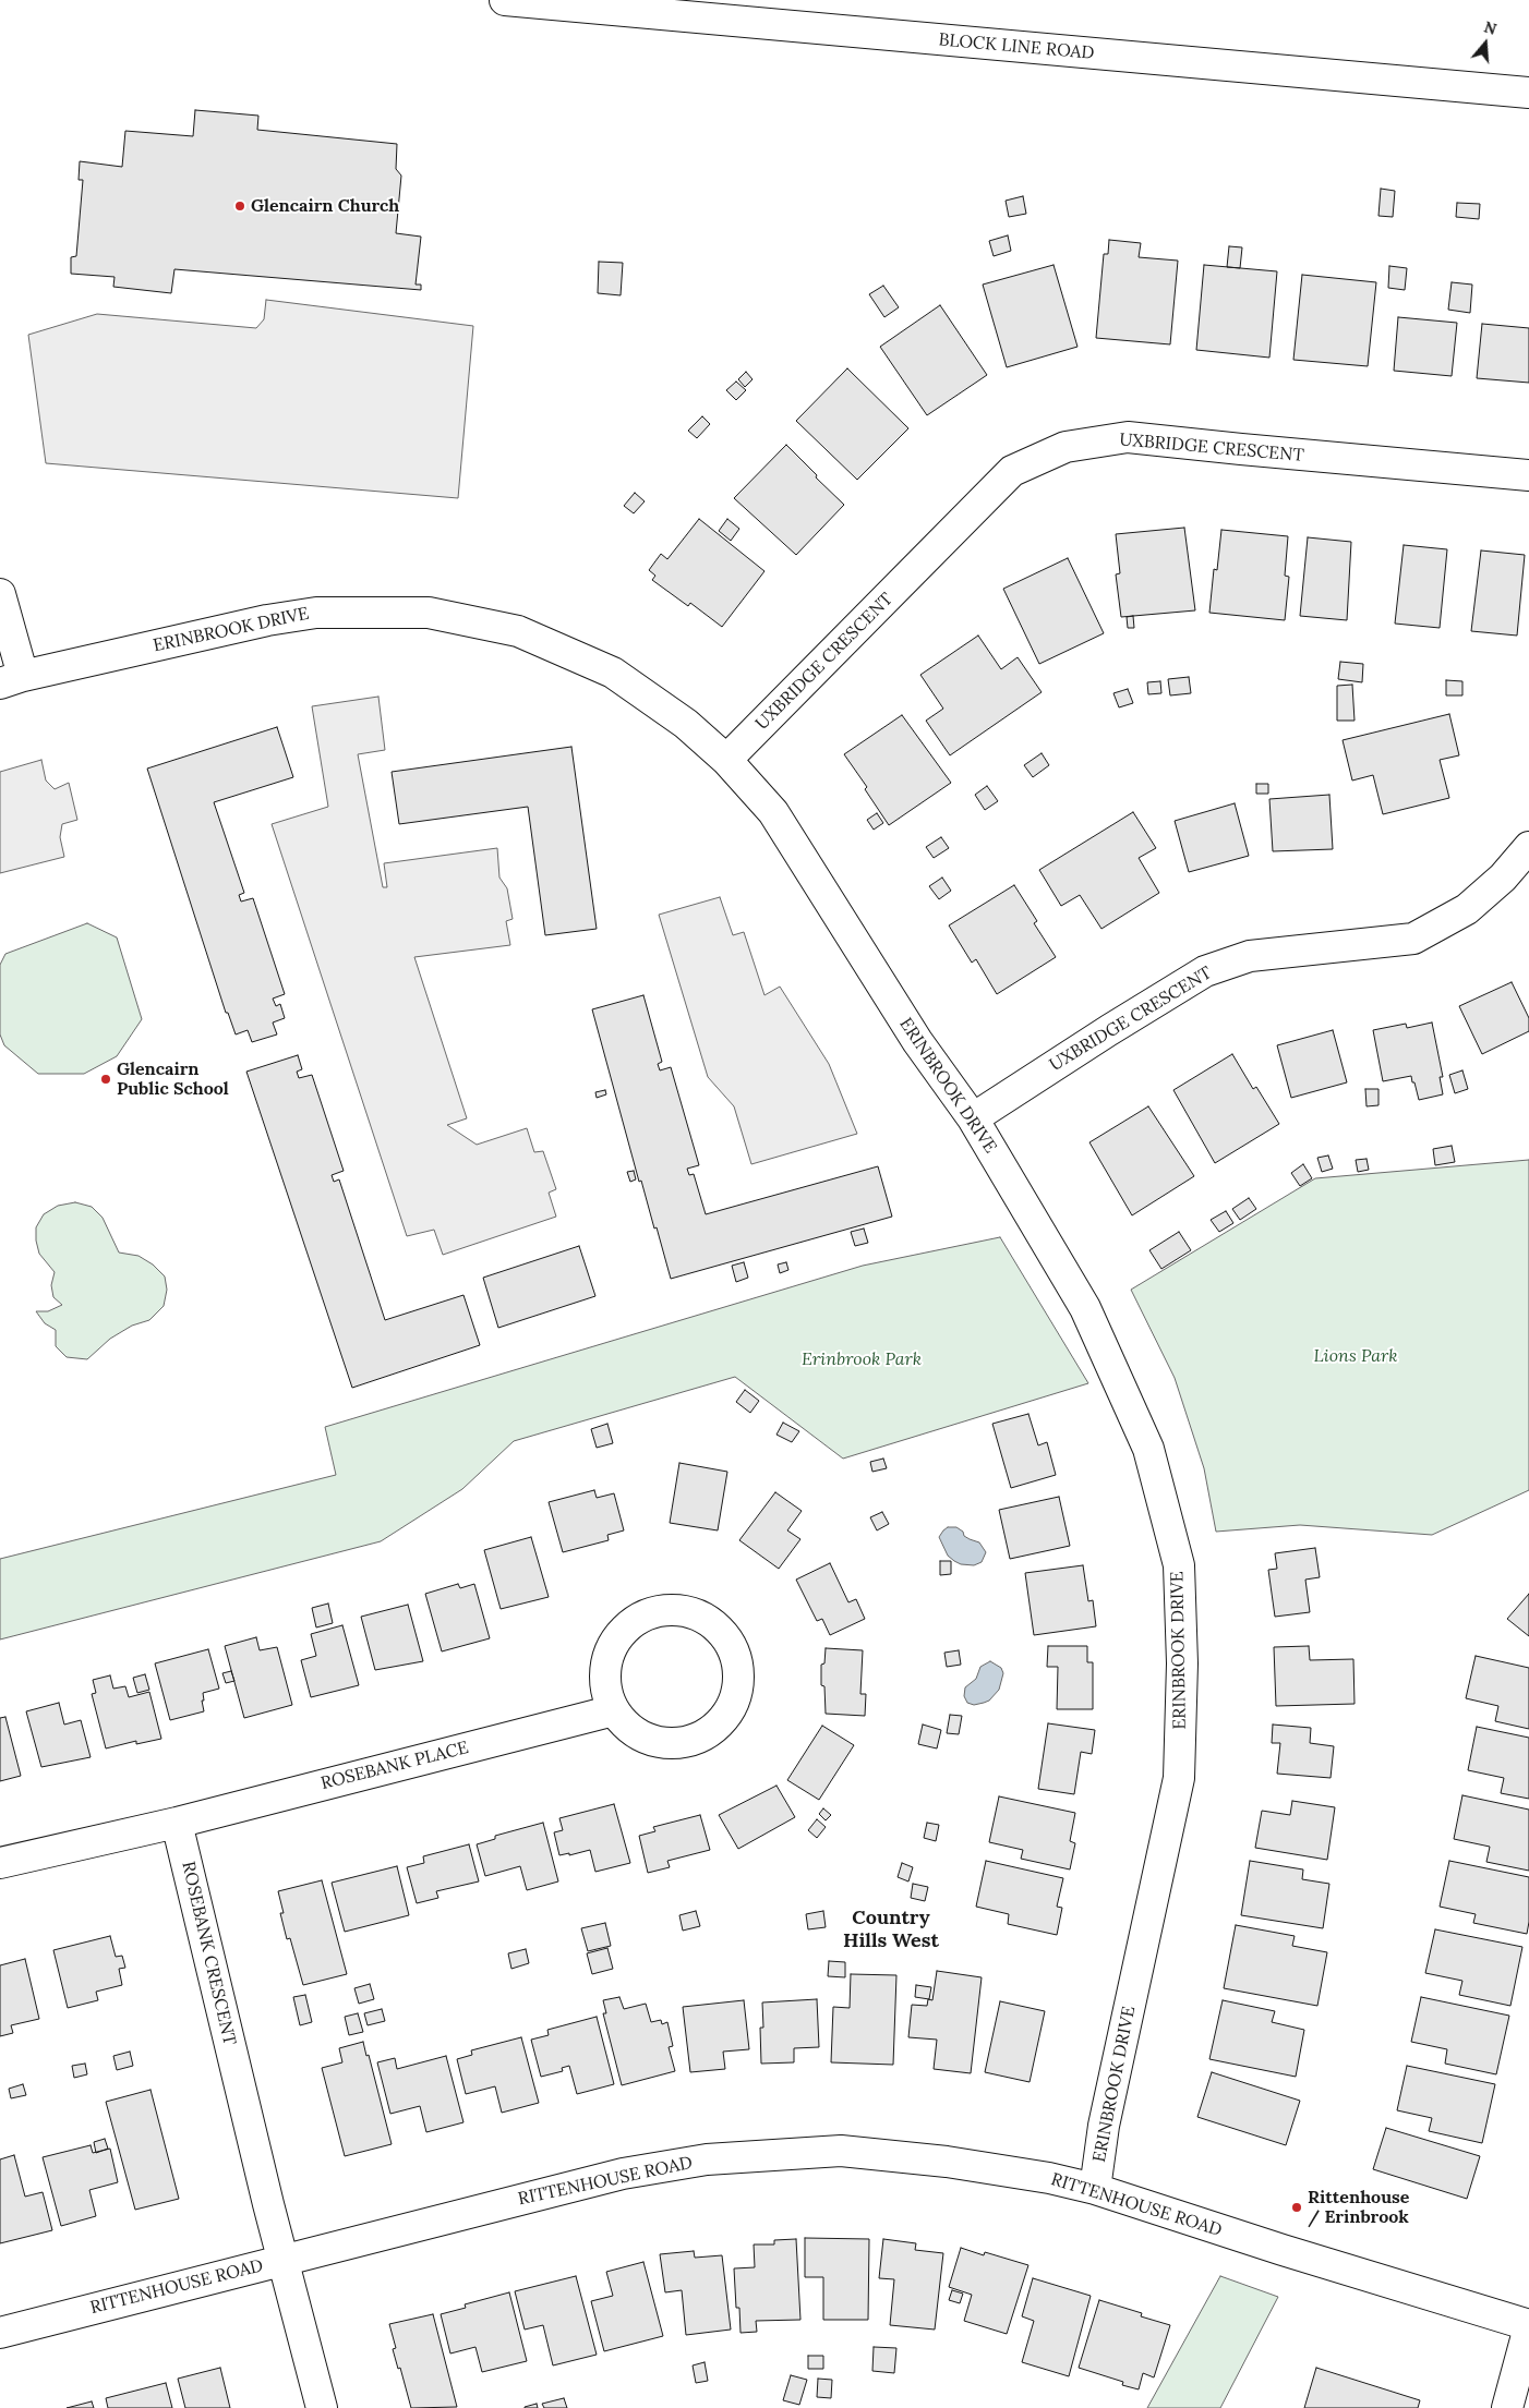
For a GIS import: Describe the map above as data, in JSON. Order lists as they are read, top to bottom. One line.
{"streets":{"street":["BLOCK LINE ROAD","UXBRIDGE CRESCENT","ERINBROOK DRIVE","ROSEBANK PLACE","ROSEBANK CRESCENT","RITTENHOUSE ROAD"]},"crossings":[["UXBRIDGE CRESCENT","ERINBROOK DRIVE"],["ERINBROOK DRIVE","RITTENHOUSE ROAD"],["ROSEBANK PLACE","ROSEBANK CRESCENT"],["ROSEBANK CRESCENT","RITTENHOUSE ROAD"]],"districts":["Country Hills West"],"parks":["Lions Park","Erinbrook Park"],"places":["Glencairn Church","Glencairn Public School","Rittenhouse / Erinbrook"],"north":"top"}
